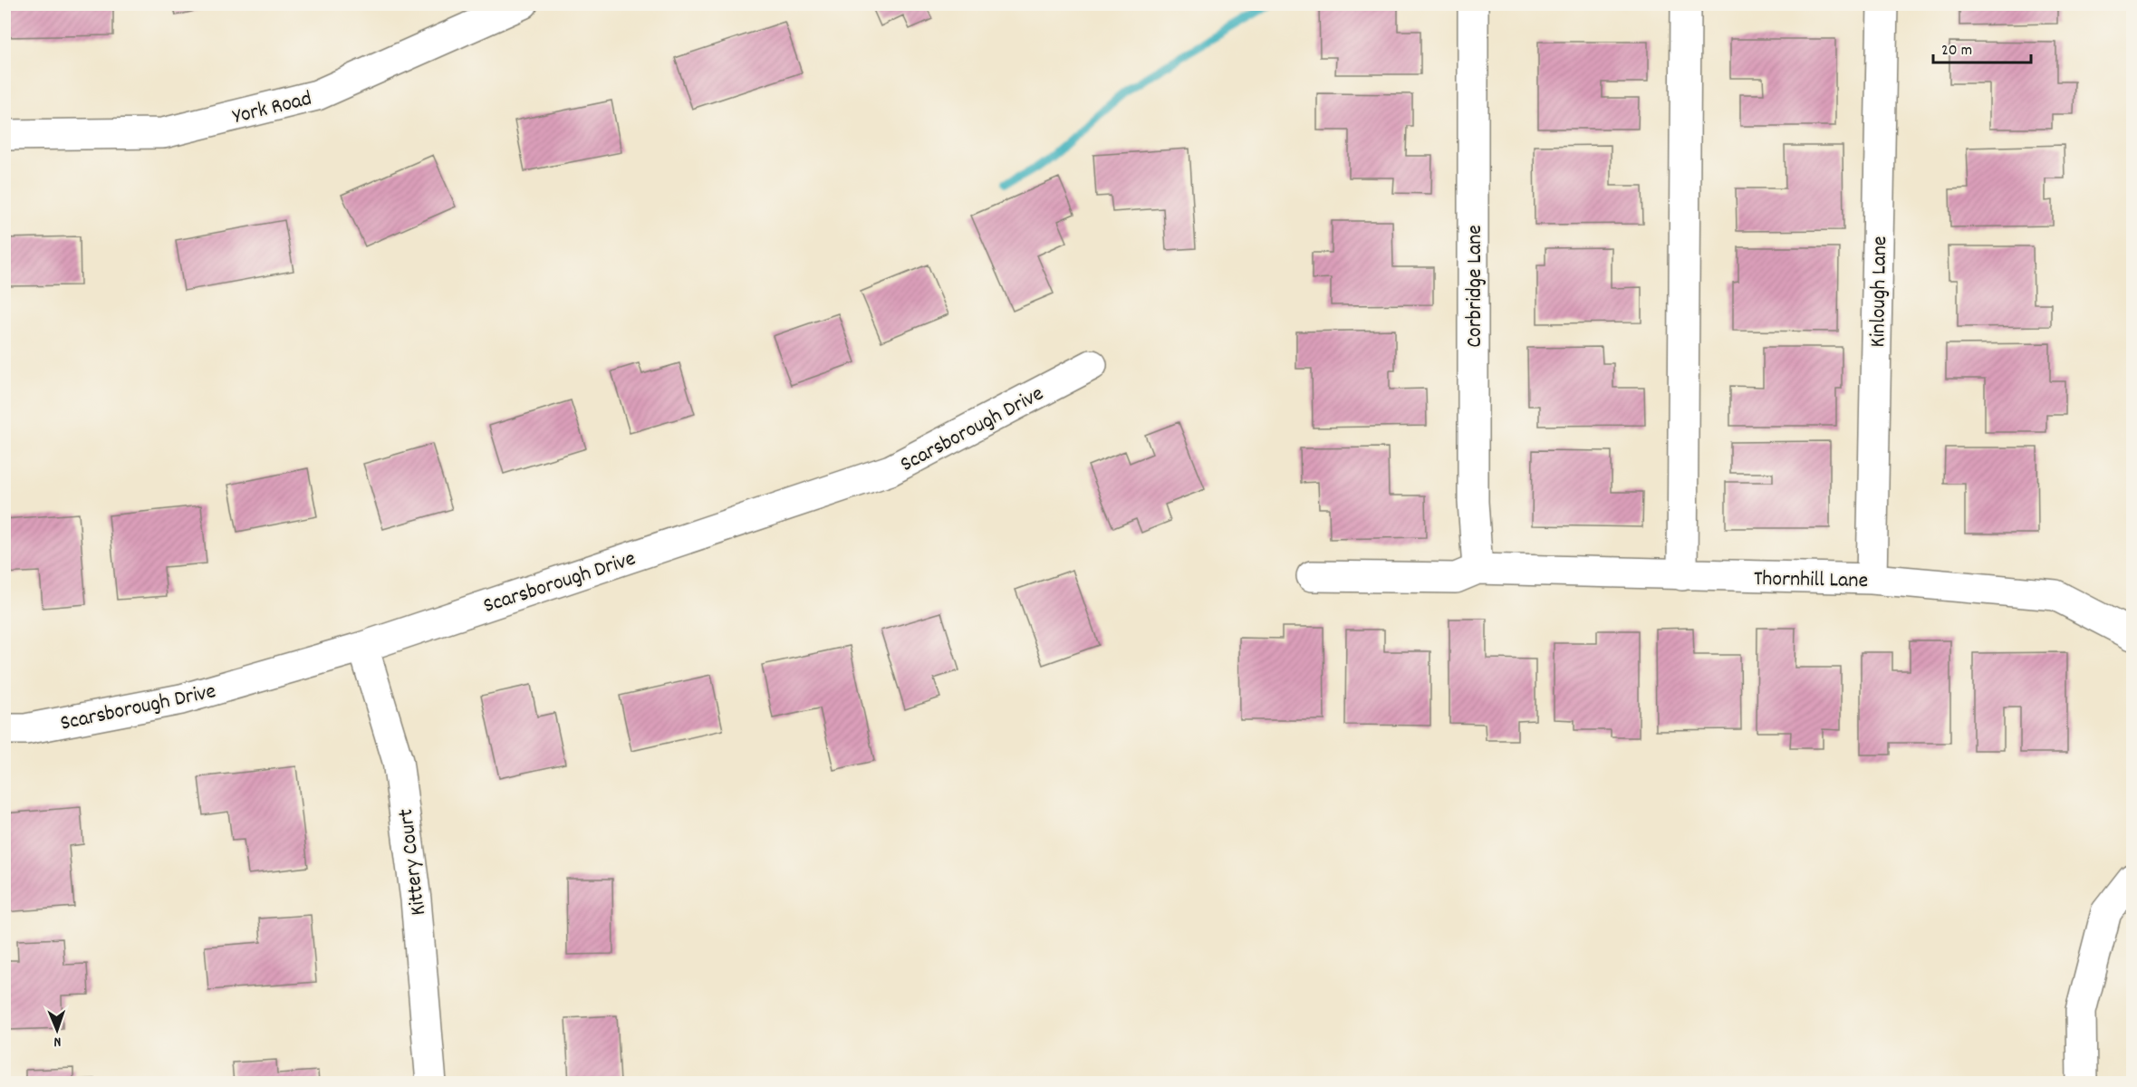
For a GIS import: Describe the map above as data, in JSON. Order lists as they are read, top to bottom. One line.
{"streets":{"street":["York Road","Corbridge Lane","Kinlough Lane","Scarsborough Drive","Thornhill Lane","Kittery Court"]},"crossings":[["Corbridge Lane","Thornhill Lane"],["Kinlough Lane","Thornhill Lane"],["Scarsborough Drive","Kittery Court"]],"scale_bar":"20 m","north":"bottom"}
